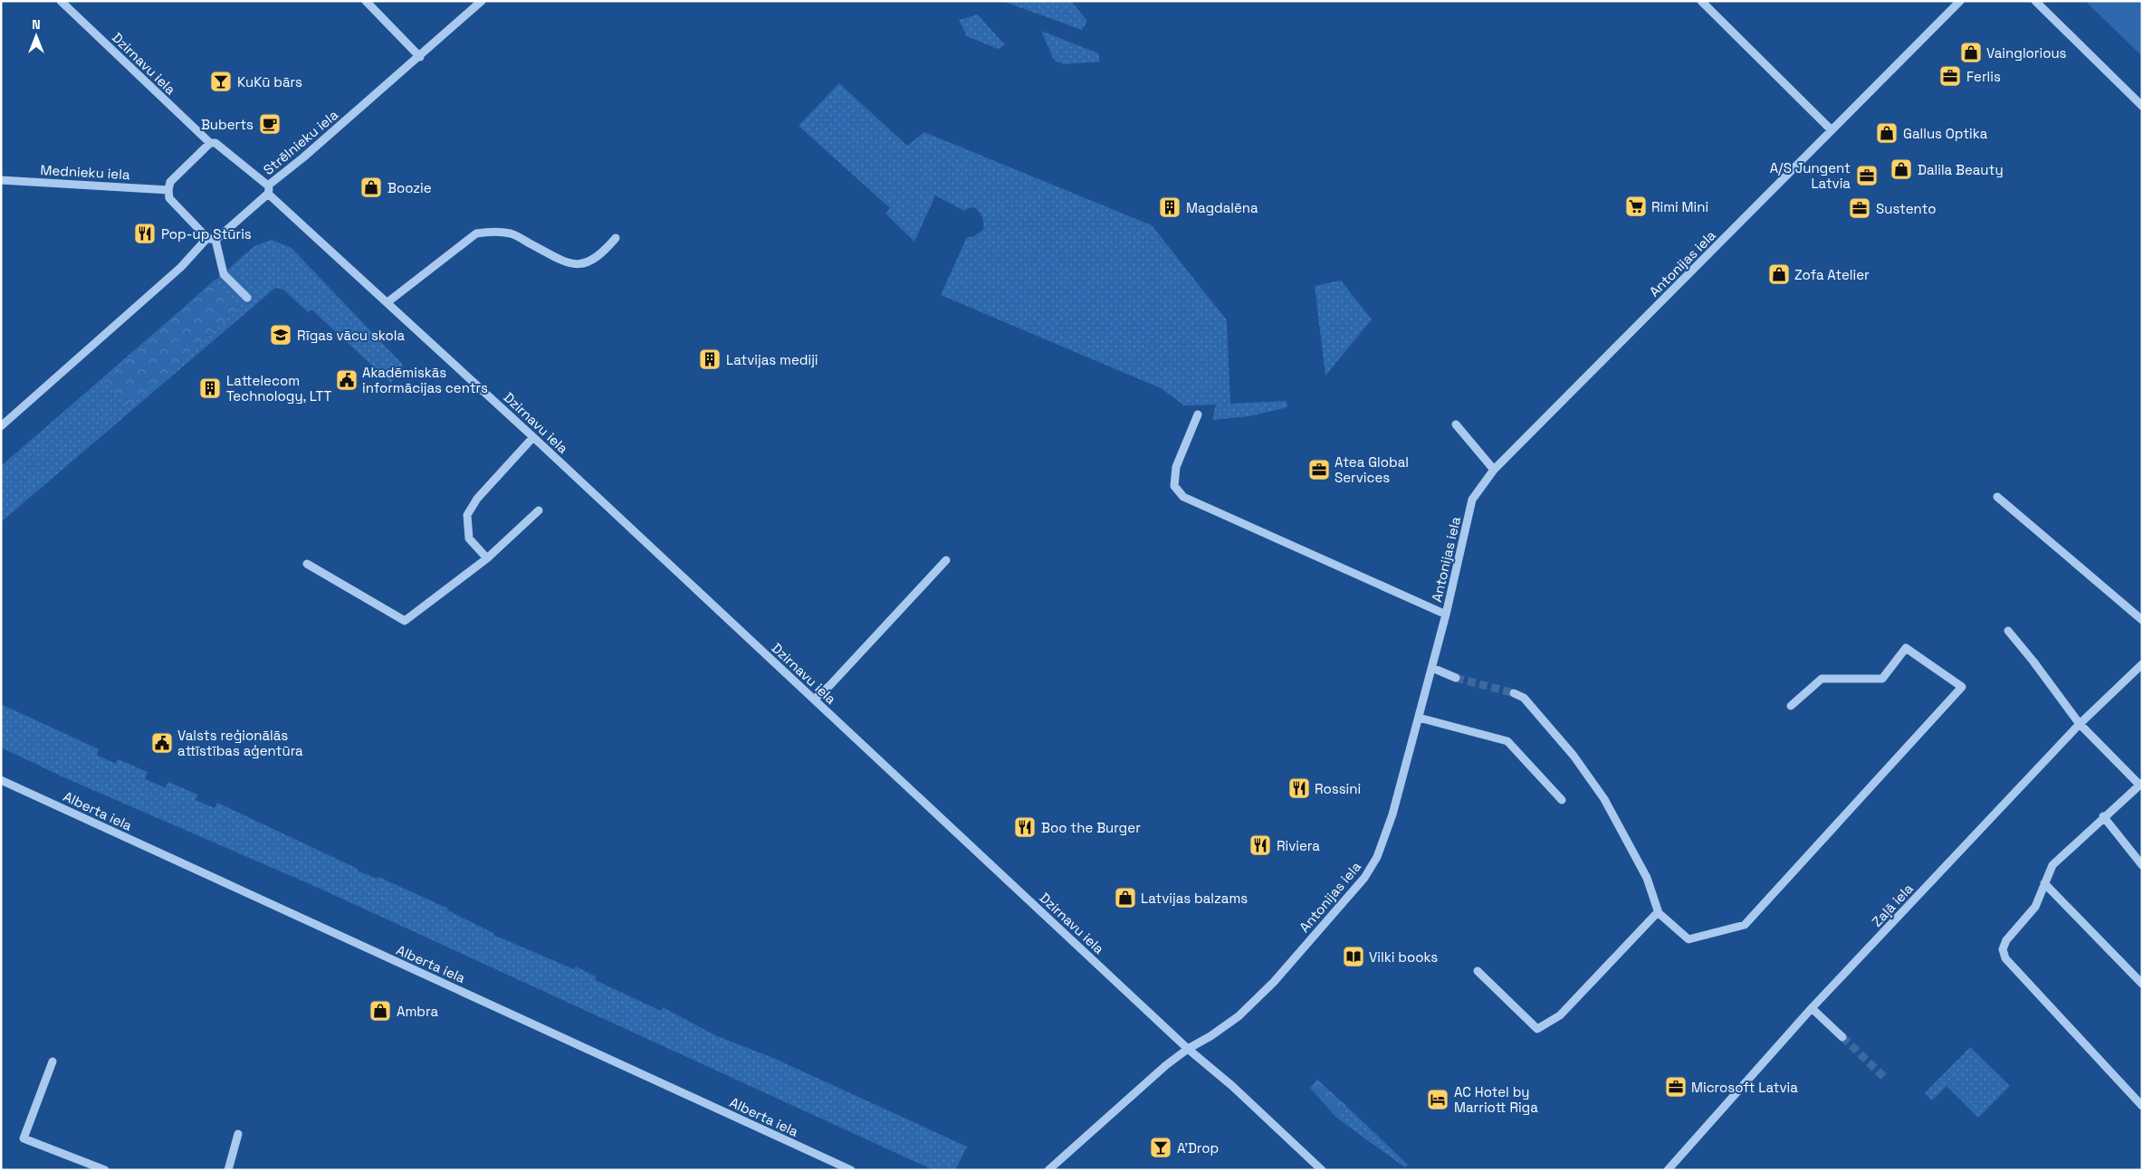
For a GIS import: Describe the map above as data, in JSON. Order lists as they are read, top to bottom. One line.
{"streets":{"street":["Dzirnavu iela","Strēlnieku iela","Mednieku iela","Antonijas iela","Alberta iela","Zaļā iela"]},"crossings":[["Dzirnavu iela","Strēlnieku iela"],["Dzirnavu iela","Antonijas iela"]],"places":{"shop":["Vainglorious","Gallus Optika","Dalila Beauty","Boozie","Zofa Atelier","Latvijas balzams","Ambra"],"office":["Ferlis","A/S Jungent Latvia","Sustento","Atea Global Services","Microsoft Latvia"],"bar":["KuKū bārs","A'Drop"],"cafe":["Buberts"],"supermarket":["Rimi Mini"],"building":["Magdalēna","Latvijas mediji","Lattelecom Technology, LTT"],"restaurant":["Pop-up Stūris","Rossini","Boo the Burger","Riviera"],"school or university":["Rīgas vācu skola"],"public building":["Akadēmiskās informācijas centrs","Valsts reģionālās attīstības aģentūra"],"library":["Vilki books"],"hotel":["AC Hotel by Marriott Riga"]},"north":"top"}
